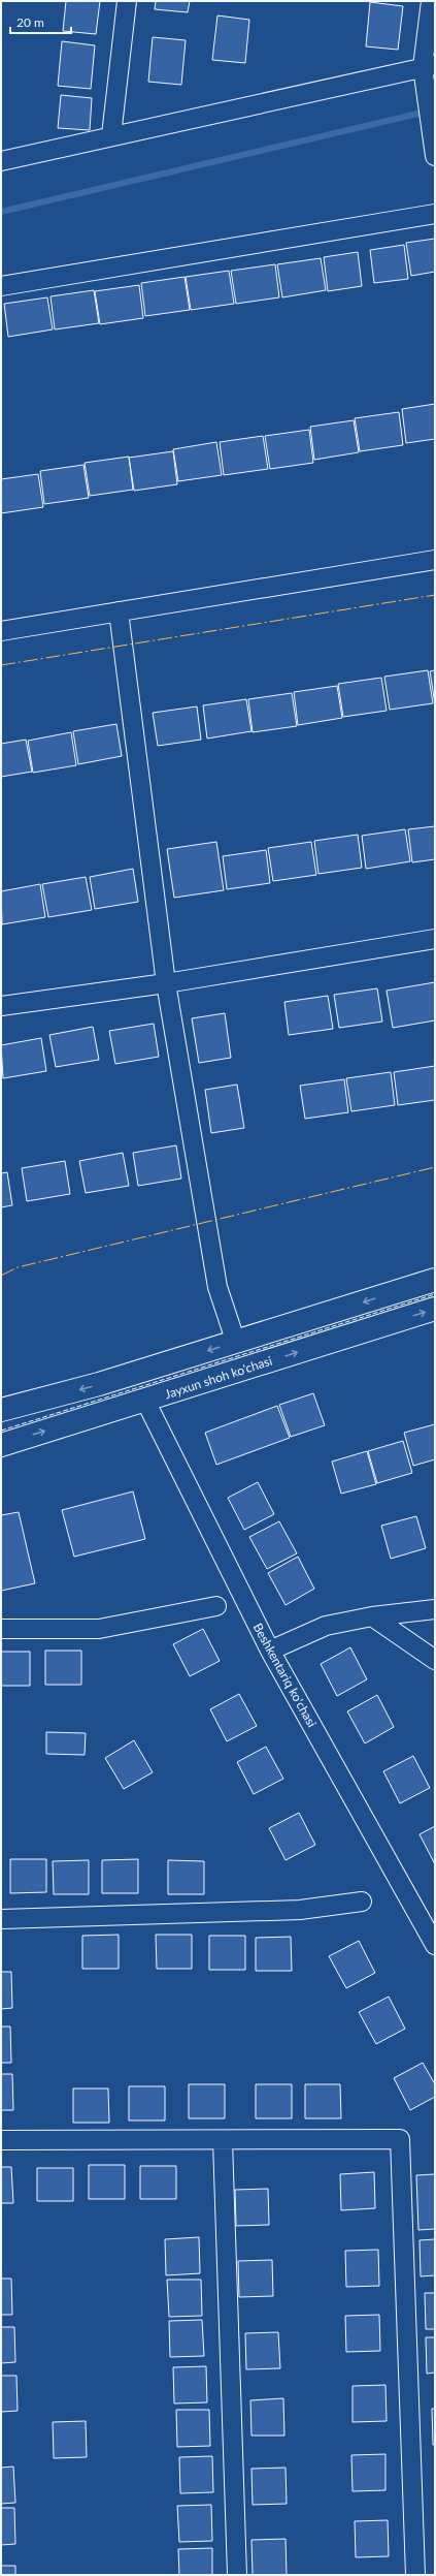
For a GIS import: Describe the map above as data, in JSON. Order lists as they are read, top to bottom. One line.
{"streets":{"highway":["Jayxun shoh ko'chasi"],"street":["Beshkentariq ko'chasi"]},"crossings":[["Jayxun shoh ko'chasi","Beshkentariq ko'chasi"]],"scale_bar":"20 m"}
